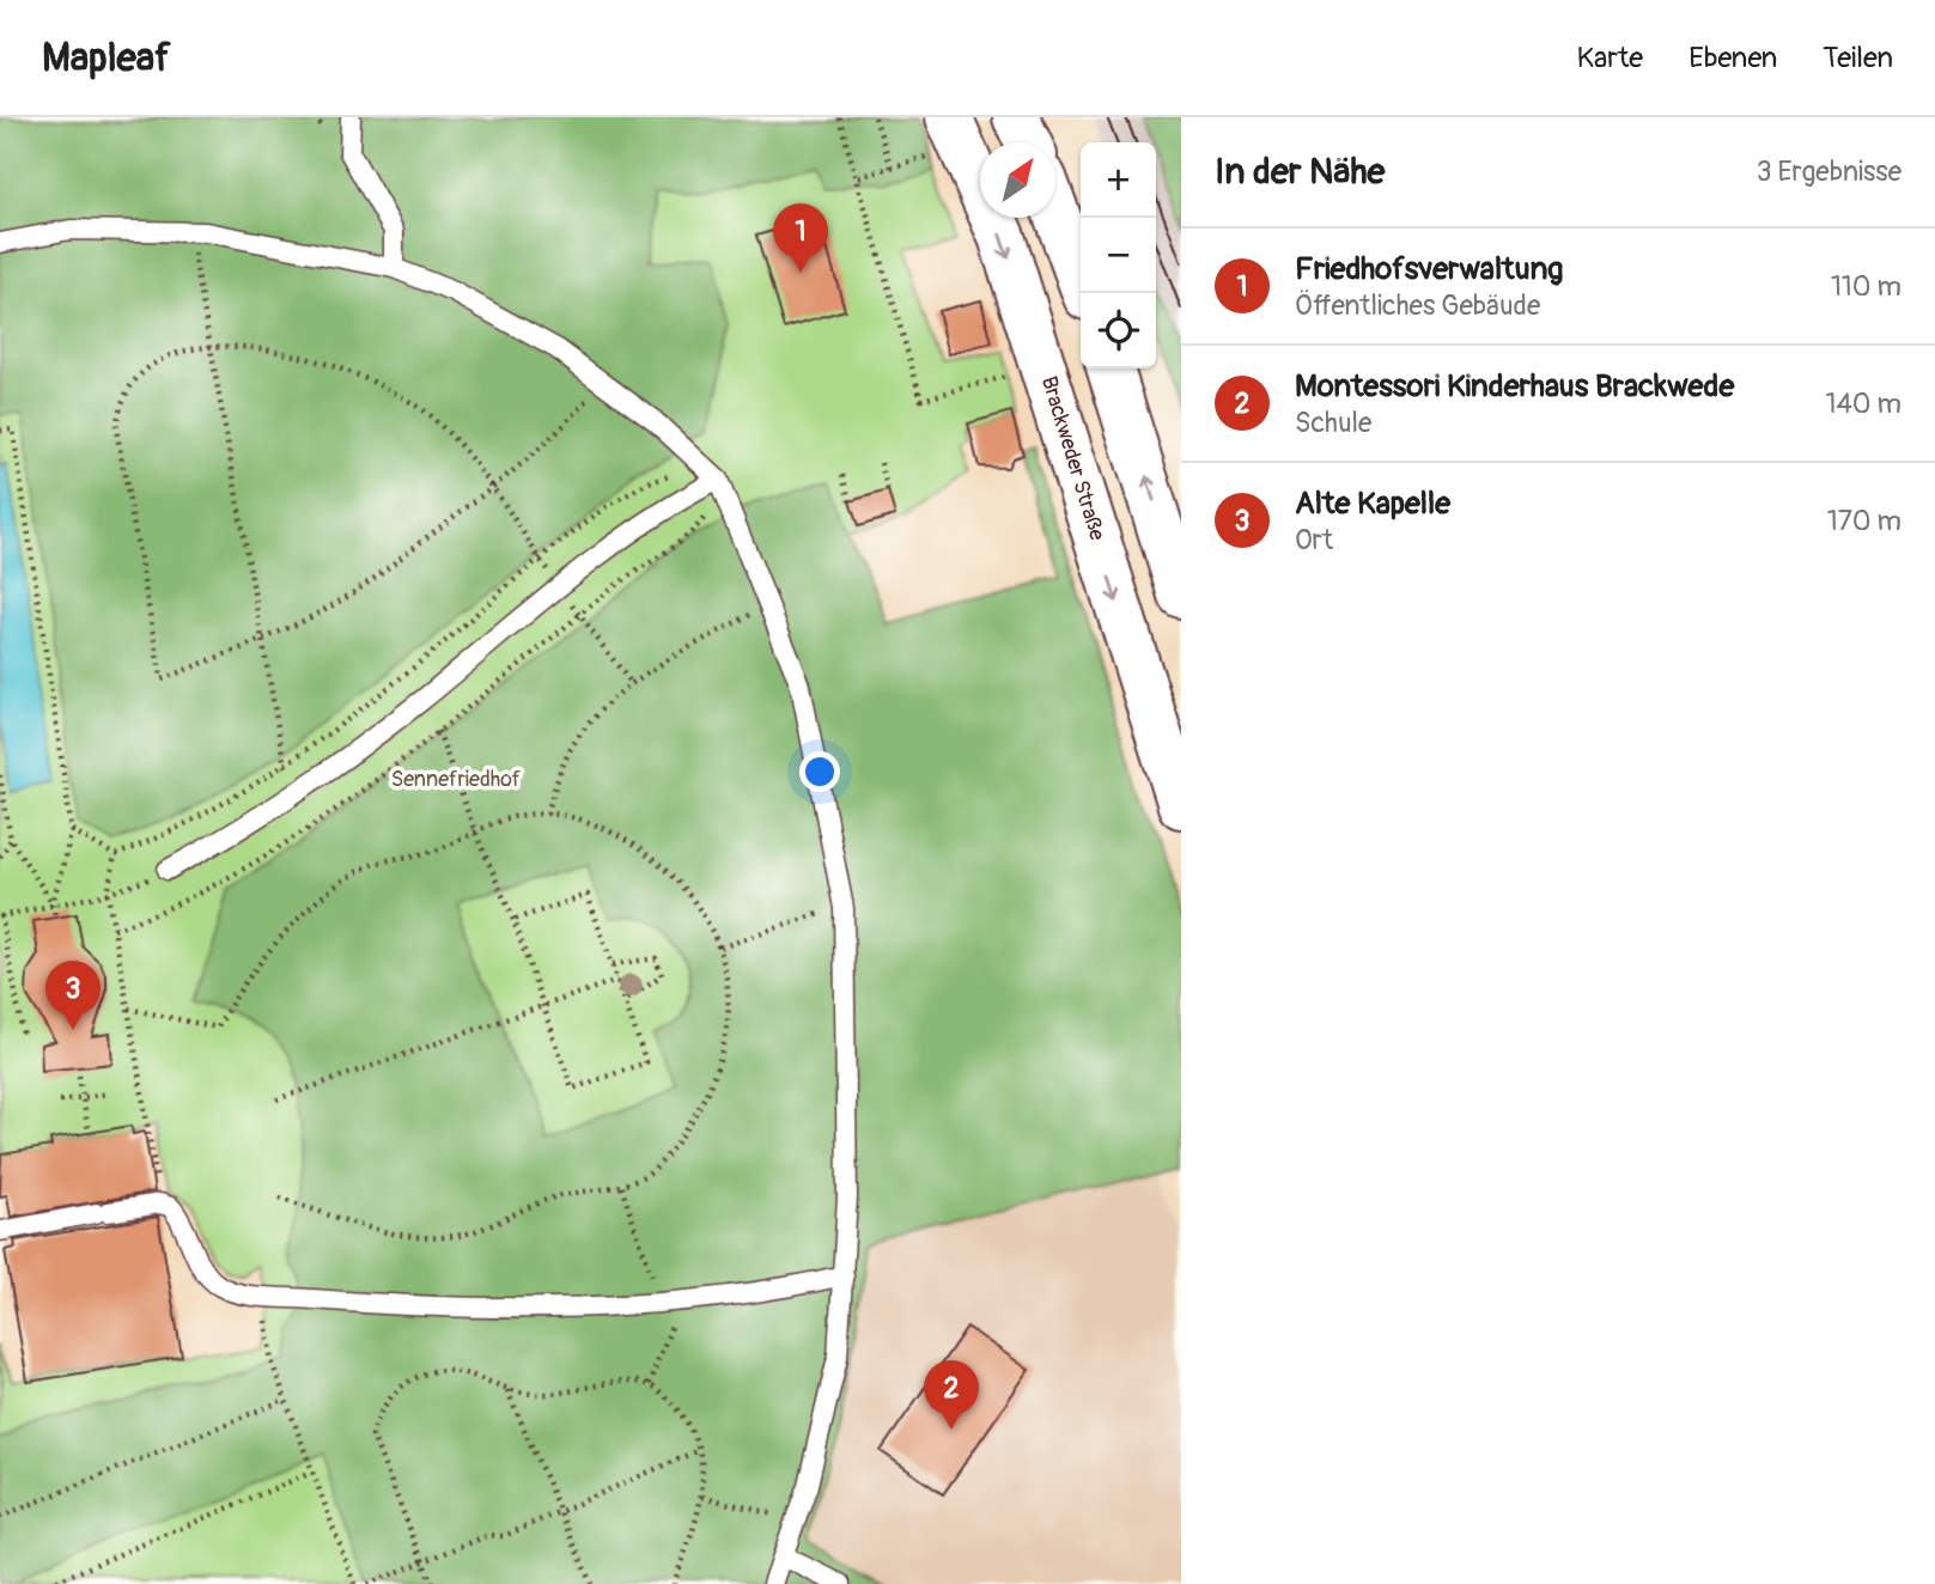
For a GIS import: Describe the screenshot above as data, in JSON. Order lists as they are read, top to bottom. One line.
{"streets":{"main road":["Brackweder Straße"]},"parks":["Sennefriedhof"],"north":"top right","page":{"header":"Mapleaf","nav":["Karte","Ebenen","Teilen"],"heading":["In der Nähe","3 Ergebnisse"],"map_buttons":["+","−"],"pins":["1","3","2"],"list":[{"mark":"1","name":"Friedhofsverwaltung","note":"Öffentliches Gebäude","value":"110 m"},{"mark":"2","name":"Montessori Kinderhaus Brackwede","note":"Schule","value":"140 m"},{"mark":"3","name":"Alte Kapelle","note":"Ort","value":"170 m"}]}}
